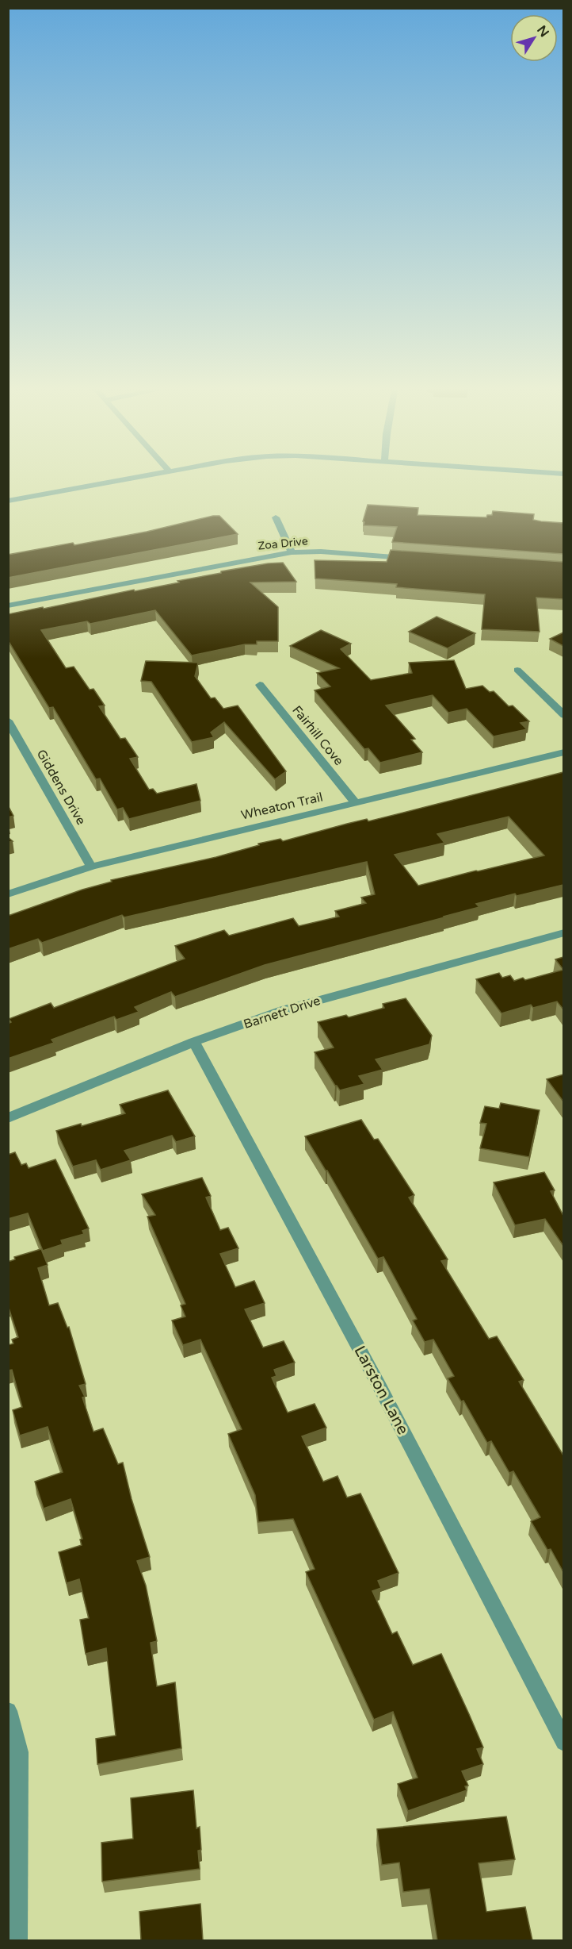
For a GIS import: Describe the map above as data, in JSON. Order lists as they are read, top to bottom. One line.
{"streets":{"street":["Zoa Drive","Fairhill Cove","Giddens Drive","Wheaton Trail","Barnett Drive","Larston Lane"]},"crossings":[["Fairhill Cove","Wheaton Trail"],["Giddens Drive","Wheaton Trail"],["Barnett Drive","Larston Lane"]],"north":"top right"}
